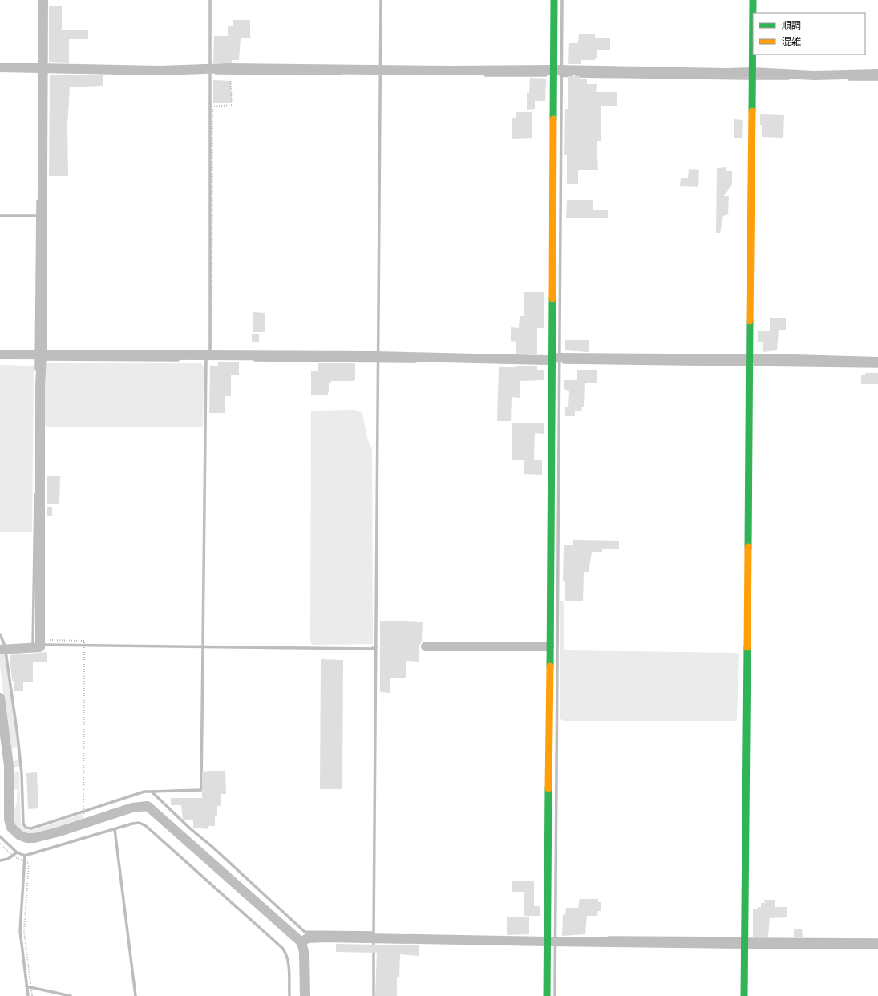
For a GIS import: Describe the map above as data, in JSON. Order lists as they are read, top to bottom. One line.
{"legend":["順調","混雑"]}
